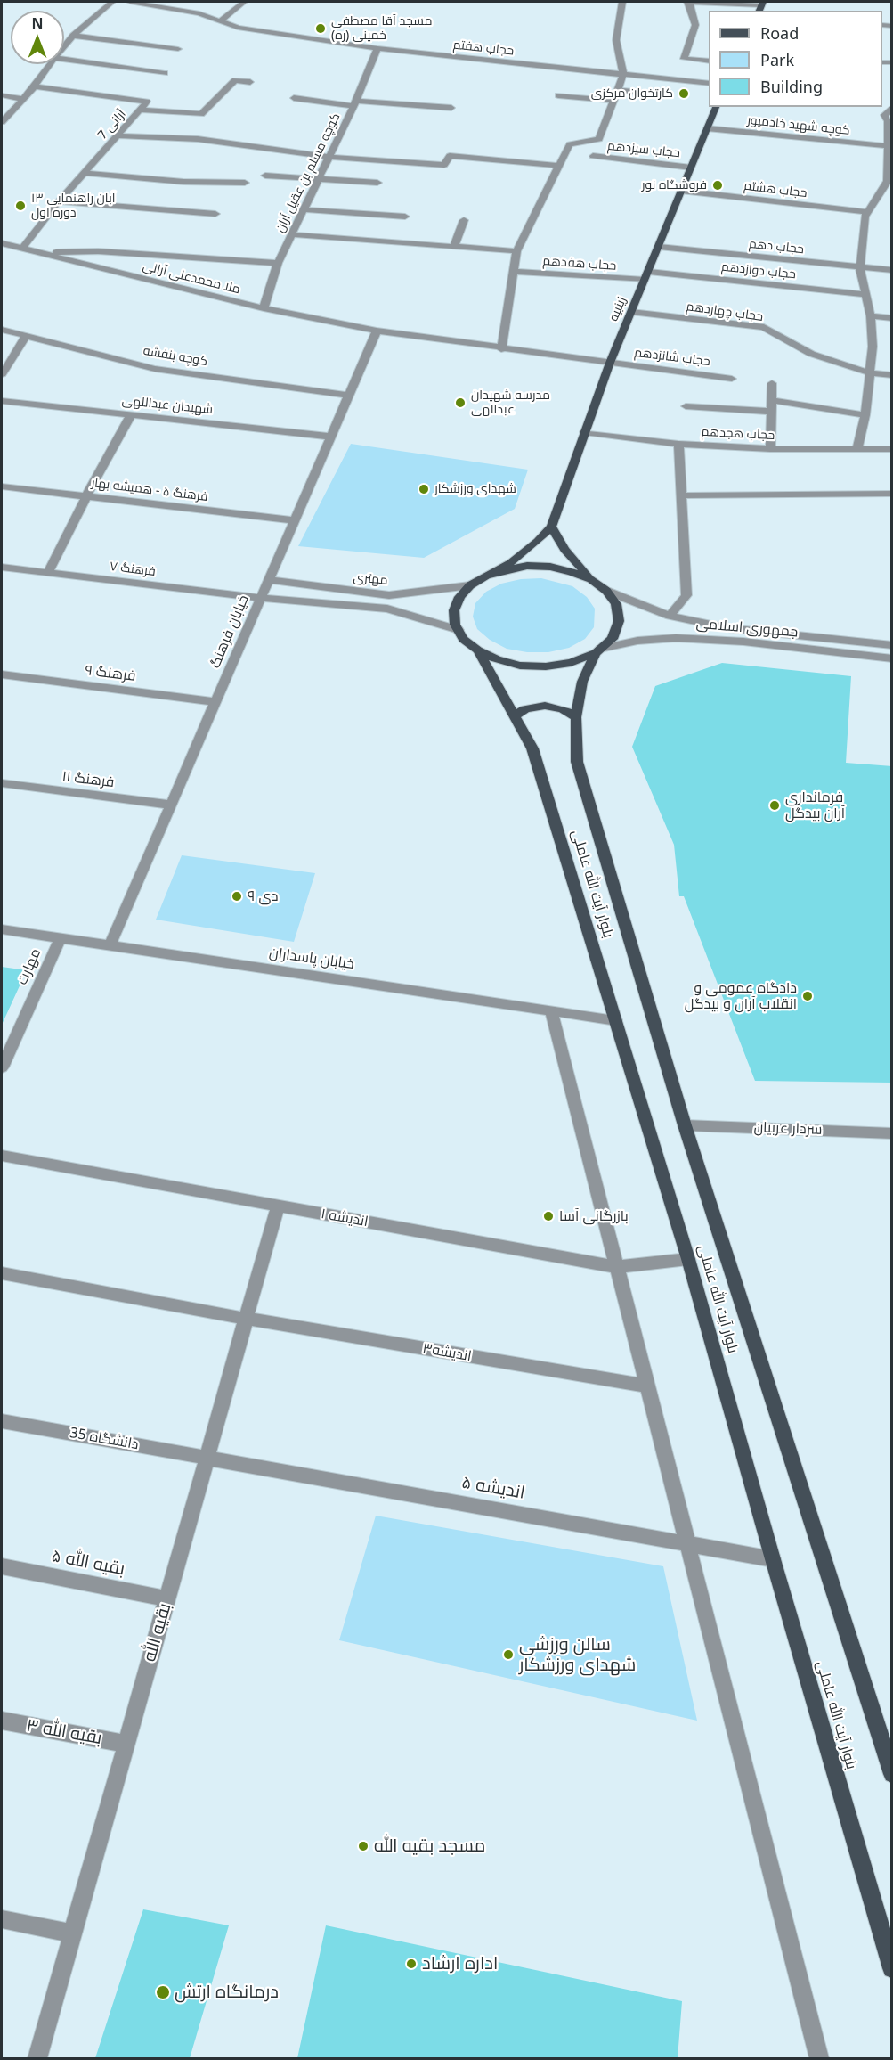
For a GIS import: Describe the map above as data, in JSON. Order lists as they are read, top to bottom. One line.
{"streets":{"main road":["زینبیه","بلوار آیت‌ الله عاملی"],"street":["حجاب هفتم","آرانی 7","کوچه شهید خادمپور","حجاب سیزدهم","کوچه مسلم بن عقیل آران","حجاب هشتم","حجاب دهم","حجاب هفدهم","حجاب دوازدهم","ملا محمدعلی آرانی","حجاب چهاردهم","کوچه بنفشه","حجاب شانزدهم","شهیدان عبداللهی","حجاب هجدهم","فرهنگ ۵ - همیشه بهار","فرهنگ ۷","مهتری","جمهوری اسلامی","خیابان فرهنگ","فرهنگ ۹","فرهنگ ۱۱","خیابان پاسداران","مهارت","سردار عربیان","اندیشه ۱","اندیشه۳","دانشگاه 35","اندیشه ۵","بقیه الله ۵","بقیه الله","بقیه الله ۳"]},"crossings":[["حجاب هفتم","کوچه مسلم بن عقیل آران"],["آرانی 7","ملا محمدعلی آرانی"],["کوچه شهید خادمپور","زینبیه"],["حجاب سیزدهم","زینبیه"],["کوچه مسلم بن عقیل آران","ملا محمدعلی آرانی"],["حجاب هشتم","زینبیه"],["حجاب دهم","زینبیه"],["حجاب هفدهم","حجاب دوازدهم"],["حجاب هفدهم","زینبیه"],["حجاب دوازدهم","زینبیه"],["ملا محمدعلی آرانی","حجاب شانزدهم"],["ملا محمدعلی آرانی","خیابان فرهنگ"],["زینبیه","حجاب چهاردهم"],["زینبیه","حجاب شانزدهم"],["زینبیه","حجاب هجدهم"],["زینبیه","مهتری"],["زینبیه","جمهوری اسلامی"],["زینبیه","بلوار آیت‌ الله عاملی"],["کوچه بنفشه","خیابان فرهنگ"],["شهیدان عبداللهی","خیابان فرهنگ"],["فرهنگ ۵ - همیشه بهار","خیابان فرهنگ"],["فرهنگ ۷","مهتری"],["فرهنگ ۷","خیابان فرهنگ"],["مهتری","جمهوری اسلامی"],["مهتری","خیابان فرهنگ"],["مهتری","بلوار آیت‌ الله عاملی"],["جمهوری اسلامی","بلوار آیت‌ الله عاملی"],["خیابان فرهنگ","فرهنگ ۹"],["خیابان فرهنگ","فرهنگ ۱۱"],["خیابان فرهنگ","خیابان پاسداران"],["بلوار آیت‌ الله عاملی","خیابان پاسداران"],["بلوار آیت‌ الله عاملی","سردار عربیان"],["بلوار آیت‌ الله عاملی","اندیشه ۱"],["بلوار آیت‌ الله عاملی","اندیشه ۵"],["خیابان پاسداران","مهارت"],["اندیشه ۱","بقیه الله"],["اندیشه۳","بقیه الله"],["دانشگاه 35","اندیشه ۵"],["دانشگاه 35","بقیه الله"],["اندیشه ۵","بقیه الله"],["بقیه الله ۵","بقیه الله"],["بقیه الله","بقیه الله ۳"]],"places":["مسجد آقا مصطفی خمینی (ره)","کارتخوان مرکزی","فروشگاه نور","۱۳ آبان راهنمایی دوره اول","مدرسه شهیدان عبدالهی","شهدای ورزشکار","فرمانداری آران بیدگل","۹ دی","دادگاه عمومی و انقلاب آران و بیدگل","بازرگانی آسا","سالن ورزشی شهدای ورزشکار","مسجد بقیه الله","اداره ارشاد","درمانگاه ارتش"],"legend":["Road","Park","Building"],"north":"top"}
